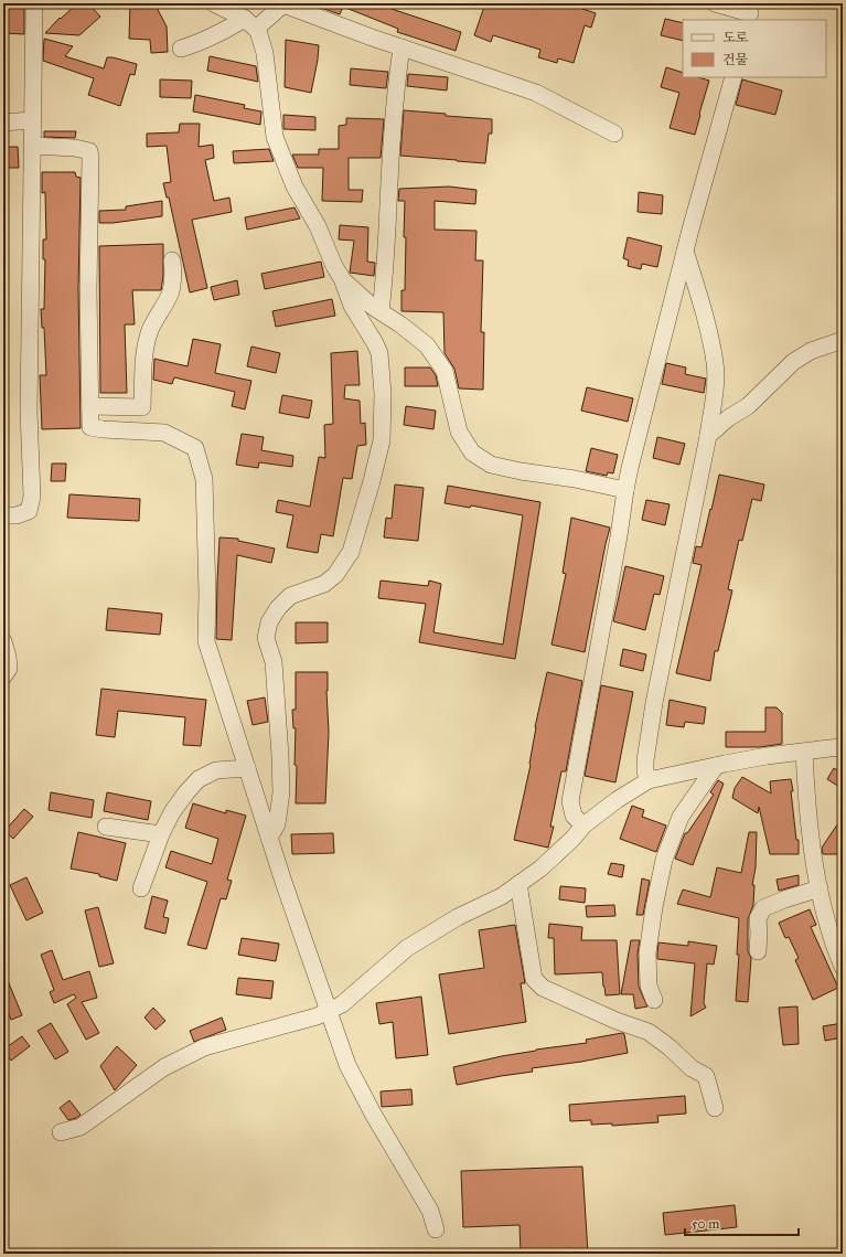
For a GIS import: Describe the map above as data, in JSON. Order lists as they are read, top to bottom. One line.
{"legend":["도로","건물"],"scale_bar":"50 m"}
